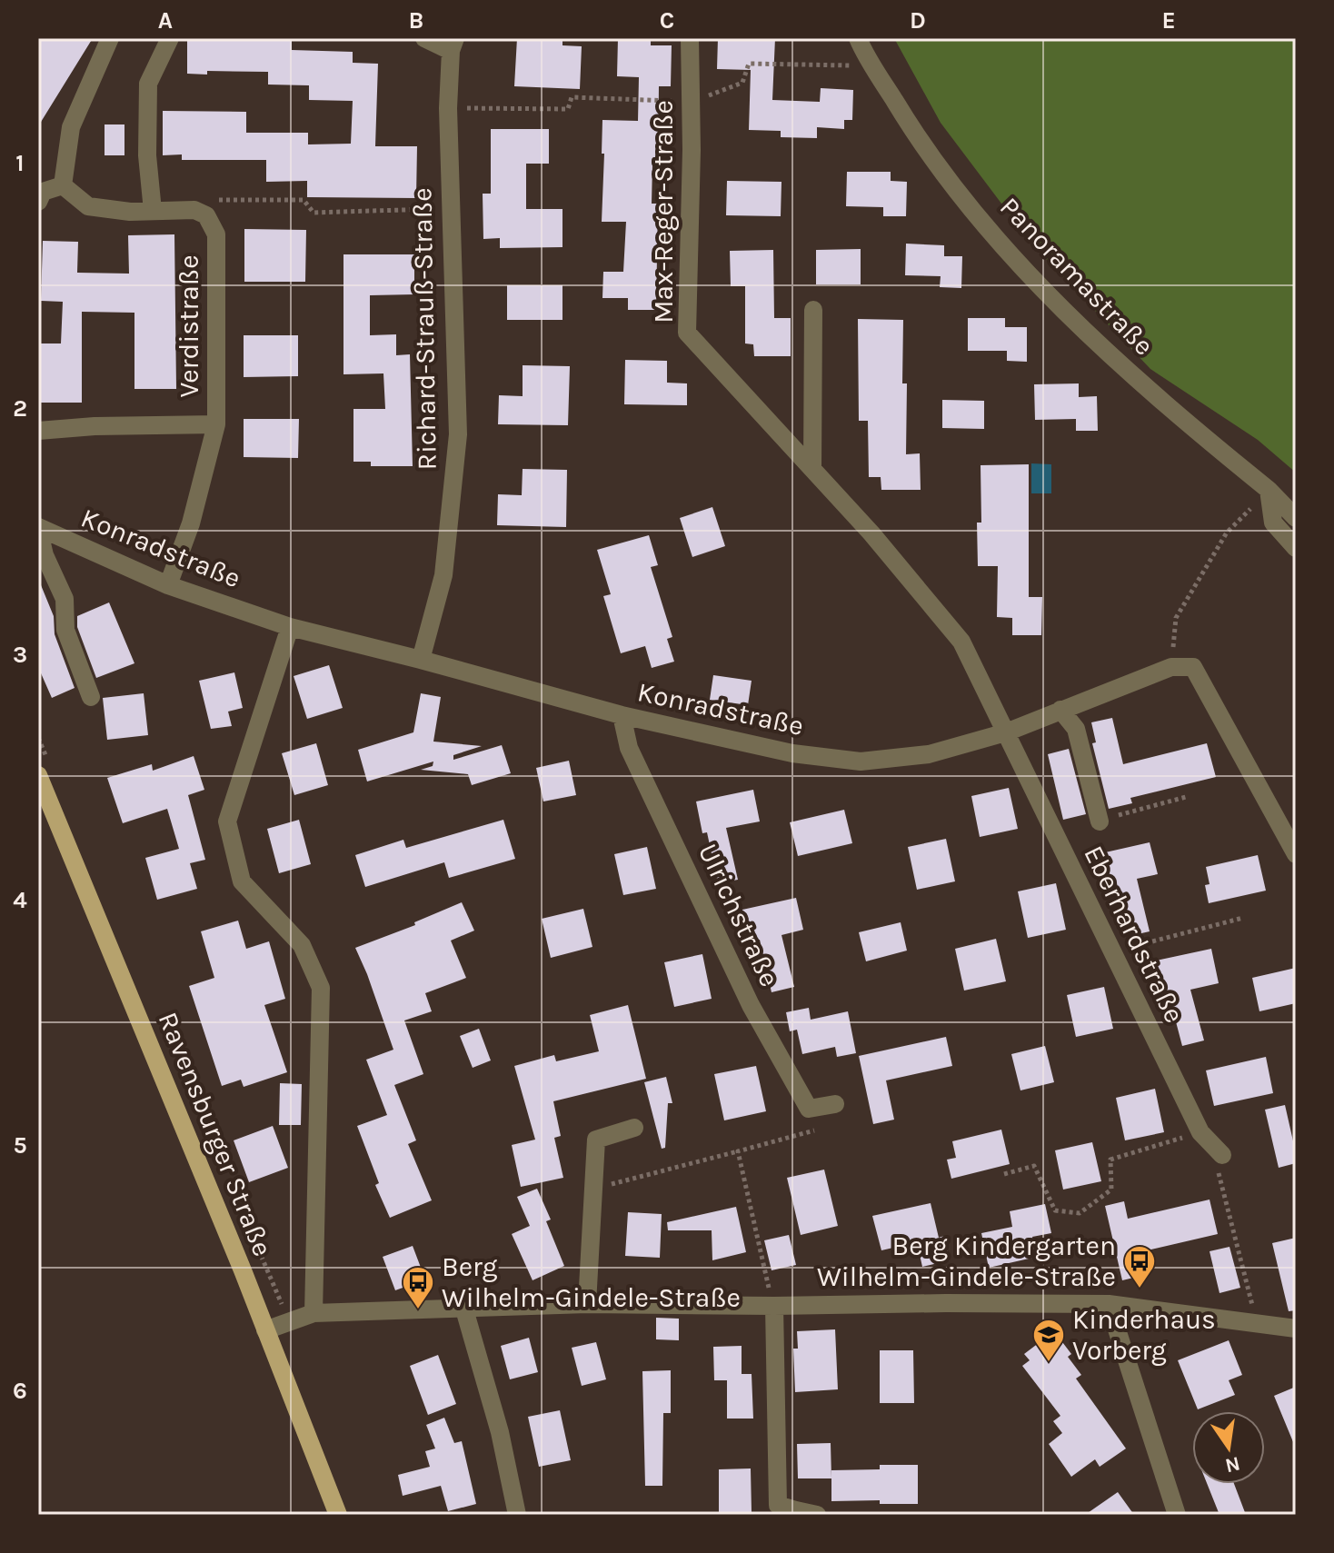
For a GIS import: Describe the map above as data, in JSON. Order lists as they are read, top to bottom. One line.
{"streets":{"main road":["Ravensburger Straße"],"street":["Max-Reger-Straße","Panoramastraße","Verdistraße","Richard-Strauß-Straße","Konradstraße","Ulrichstraße","Eberhardstraße"]},"crossings":[["Max-Reger-Straße","Konradstraße"],["Max-Reger-Straße","Eberhardstraße"],["Verdistraße","Konradstraße"],["Richard-Strauß-Straße","Konradstraße"],["Konradstraße","Ulrichstraße"],["Konradstraße","Eberhardstraße"]],"places":{"bus stop":["Berg Kindergarten Wilhelm-Gindele-Straße","Berg Wilhelm-Gindele-Straße"],"school or university":["Kinderhaus Vorberg"]},"north":"bottom","grid":{"columns":["A","B","C","D","E"],"rows":["1","2","3","4","5","6"]}}
